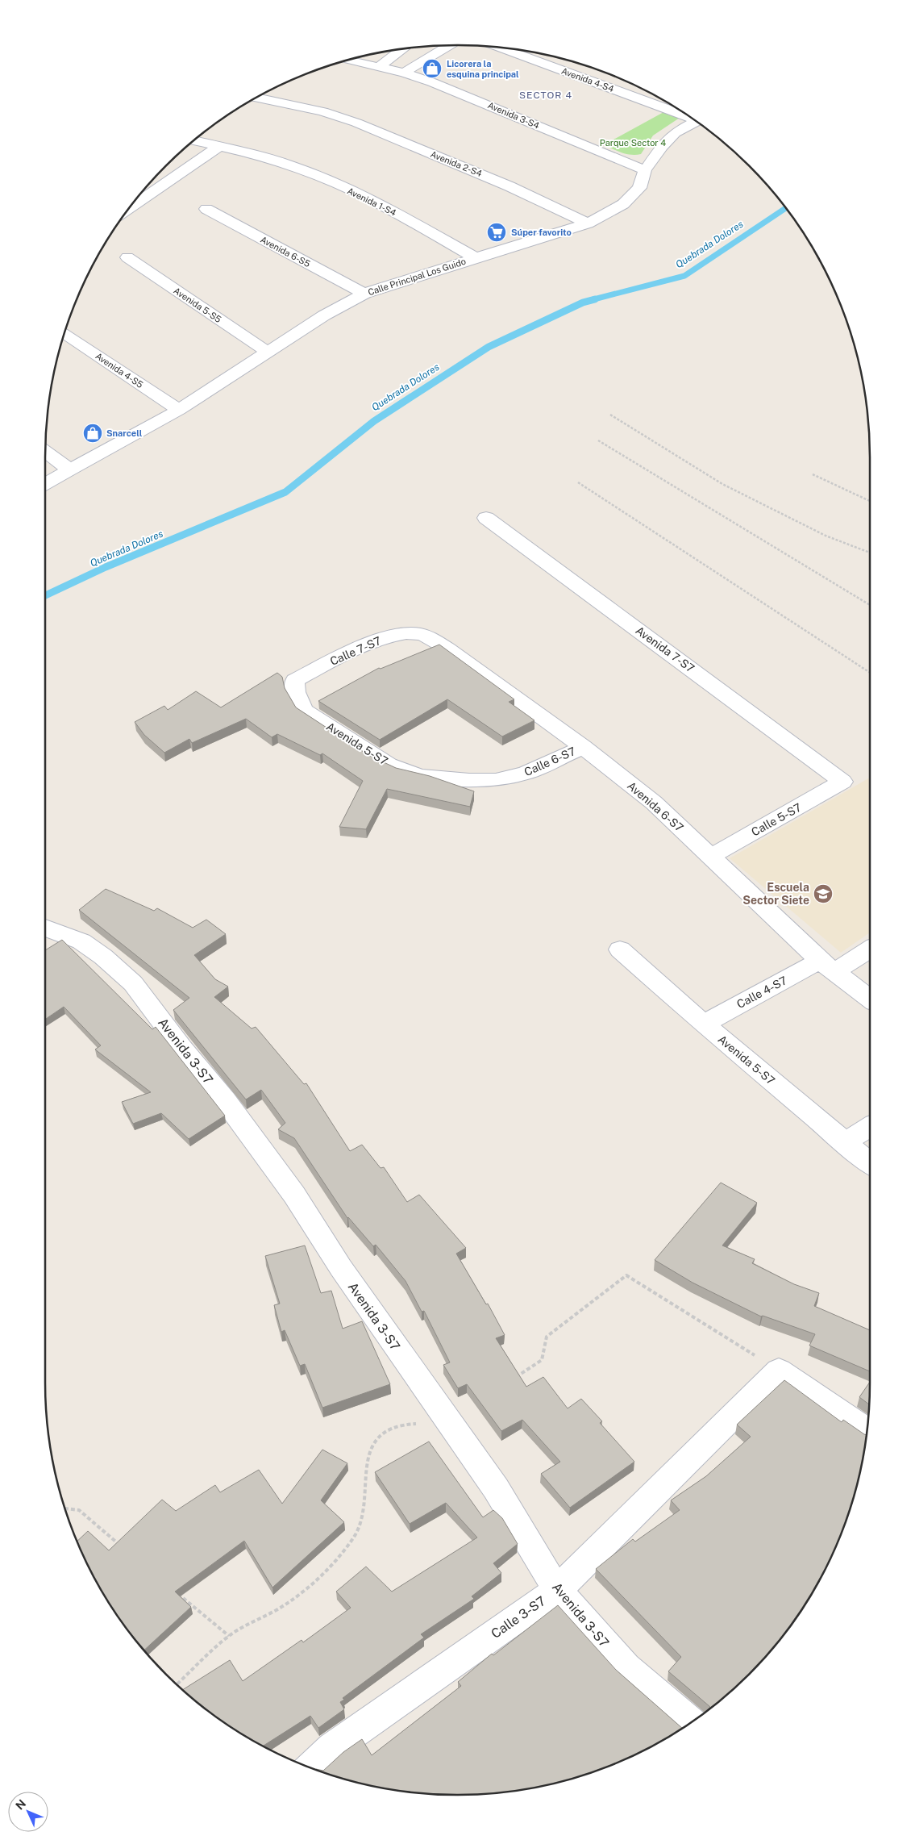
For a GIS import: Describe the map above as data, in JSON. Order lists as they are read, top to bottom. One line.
{"streets":{"street":["Avenida 4-S4","Avenida 3-S4","Avenida 2-S4","Avenida 1-S4","Avenida 6-S5","Calle Principal Los Guido","Avenida 5-S5","Avenida 4-S5","Avenida 7-S7","Calle 7-S7","Avenida 5-S7","Calle 6-S7","Avenida 6-S7","Calle 5-S7","Calle 4-S7","Avenida 3-S7","Calle 3-S7"]},"crossings":[["Avenida 3-S4","Calle Principal Los Guido"],["Avenida 2-S4","Calle Principal Los Guido"],["Avenida 1-S4","Calle Principal Los Guido"],["Avenida 6-S5","Calle Principal Los Guido"],["Calle Principal Los Guido","Avenida 5-S5"],["Calle Principal Los Guido","Avenida 4-S5"],["Avenida 7-S7","Calle 5-S7"],["Calle 7-S7","Avenida 5-S7"],["Calle 7-S7","Avenida 6-S7"],["Avenida 5-S7","Calle 6-S7"],["Avenida 5-S7","Calle 4-S7"],["Calle 6-S7","Avenida 6-S7"],["Avenida 6-S7","Calle 5-S7"],["Avenida 6-S7","Calle 4-S7"],["Avenida 3-S7","Calle 3-S7"]],"districts":["SECTOR 4"],"water":["Quebrada Dolores"],"parks":["Parque Sector 4"],"places":{"shop":["Licorera la esquina principal","Snarcell"],"supermarket":["Súper favorito"],"school or university":["Escuela Sector Siete"]},"north":"top left"}
